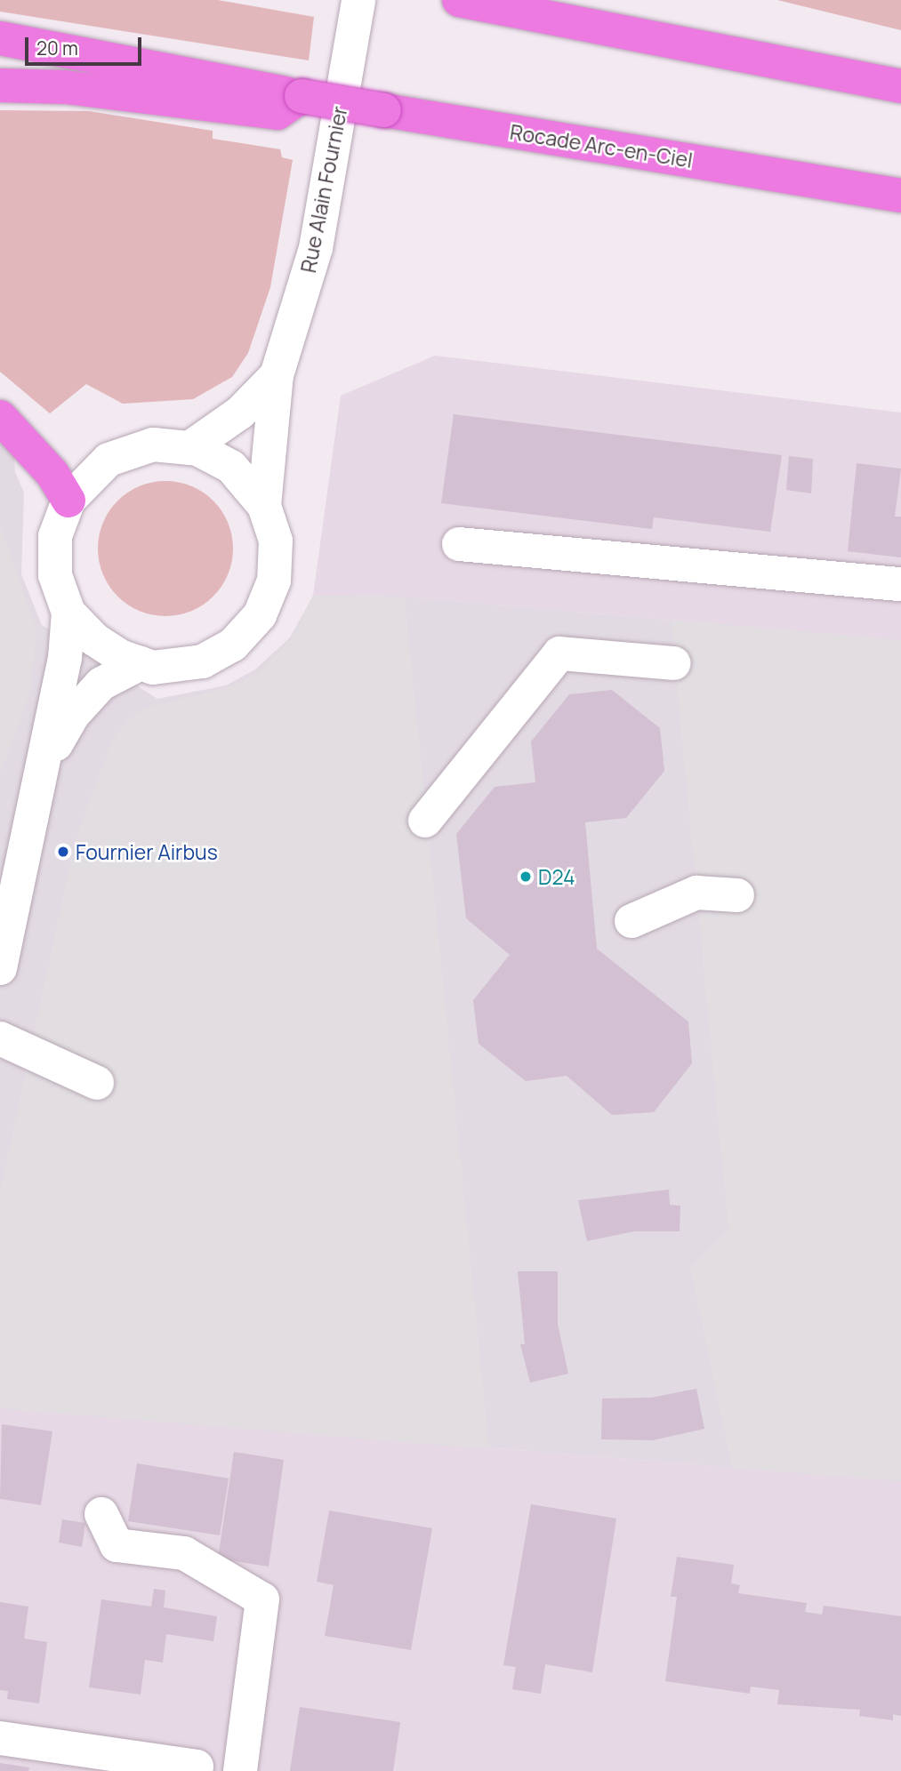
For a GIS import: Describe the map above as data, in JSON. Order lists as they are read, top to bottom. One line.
{"streets":{"highway":["Rocade Arc-en-Ciel"],"street":["Rue Alain Fournier"]},"places":["Fournier Airbus","D24"],"scale_bar":"20 m"}
